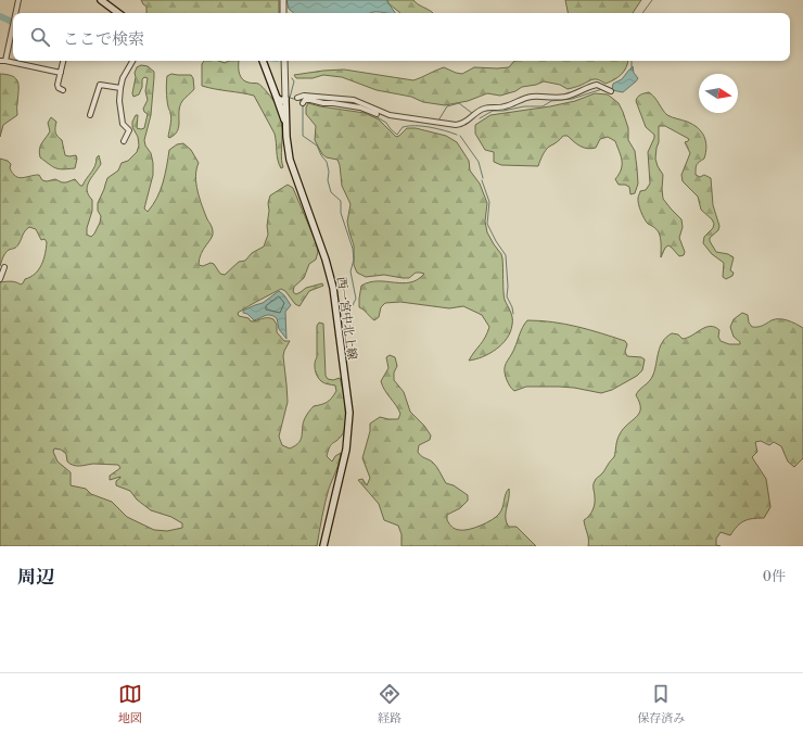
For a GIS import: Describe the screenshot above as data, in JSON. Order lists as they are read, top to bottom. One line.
{"streets":{"main road":["西一宮中北上線"]},"north":"right","page":{"search":"ここで検索","heading":["周辺","0件"],"nav":["地図","経路","保存済み"]}}
